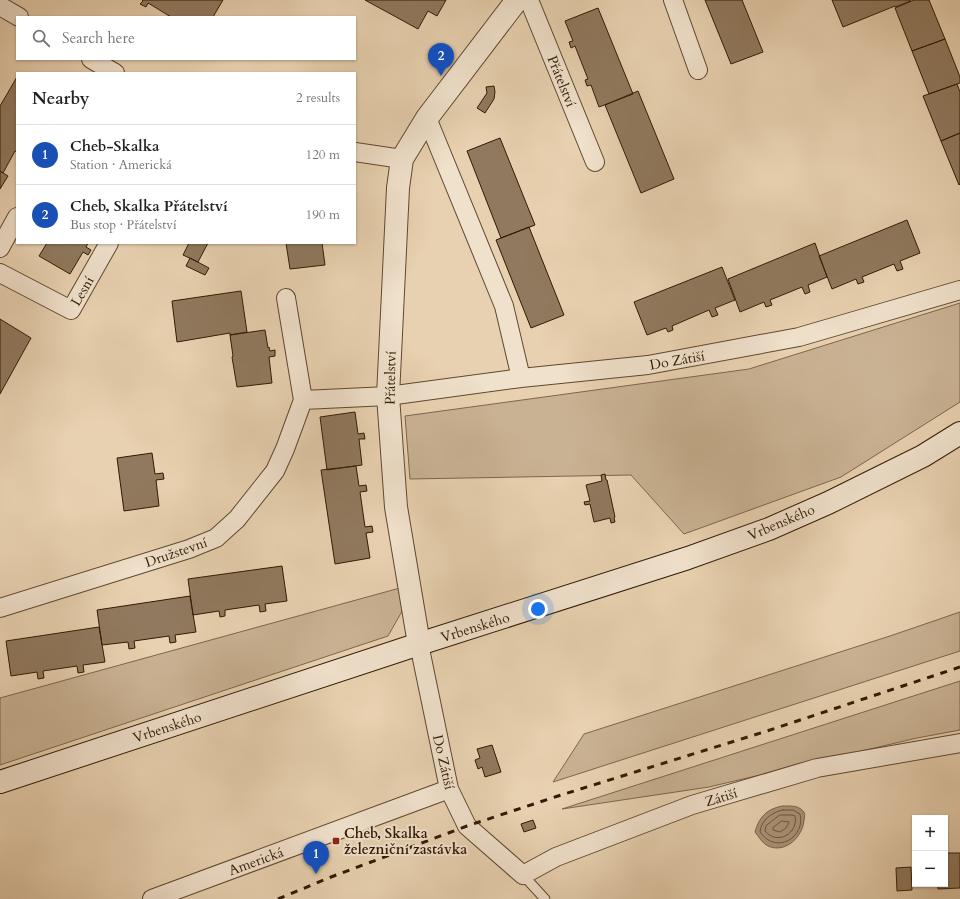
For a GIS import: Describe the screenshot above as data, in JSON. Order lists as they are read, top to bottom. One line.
{"streets":{"main road":["Přátelství","Vrbenského"],"street":["Lesní","Do Zátiší","Družstevní","Zátiší","Americká"]},"crossings":[["Přátelství","Do Zátiší"],["Přátelství","Vrbenského"],["Do Zátiší","Vrbenského"],["Do Zátiší","Zátiší"],["Do Zátiší","Americká"]],"places":{"transit":["Cheb, Skalka železniční zastávka"]},"page":{"search":"Search here","pins":["2","1"],"heading":["Nearby","2 results"],"list":[{"mark":"1","name":"Cheb-Skalka","note":"Station · Americká","value":"120 m"},{"mark":"2","name":"Cheb, Skalka Přátelství","note":"Bus stop · Přátelství","value":"190 m"}],"map_buttons":["+","−"]}}
